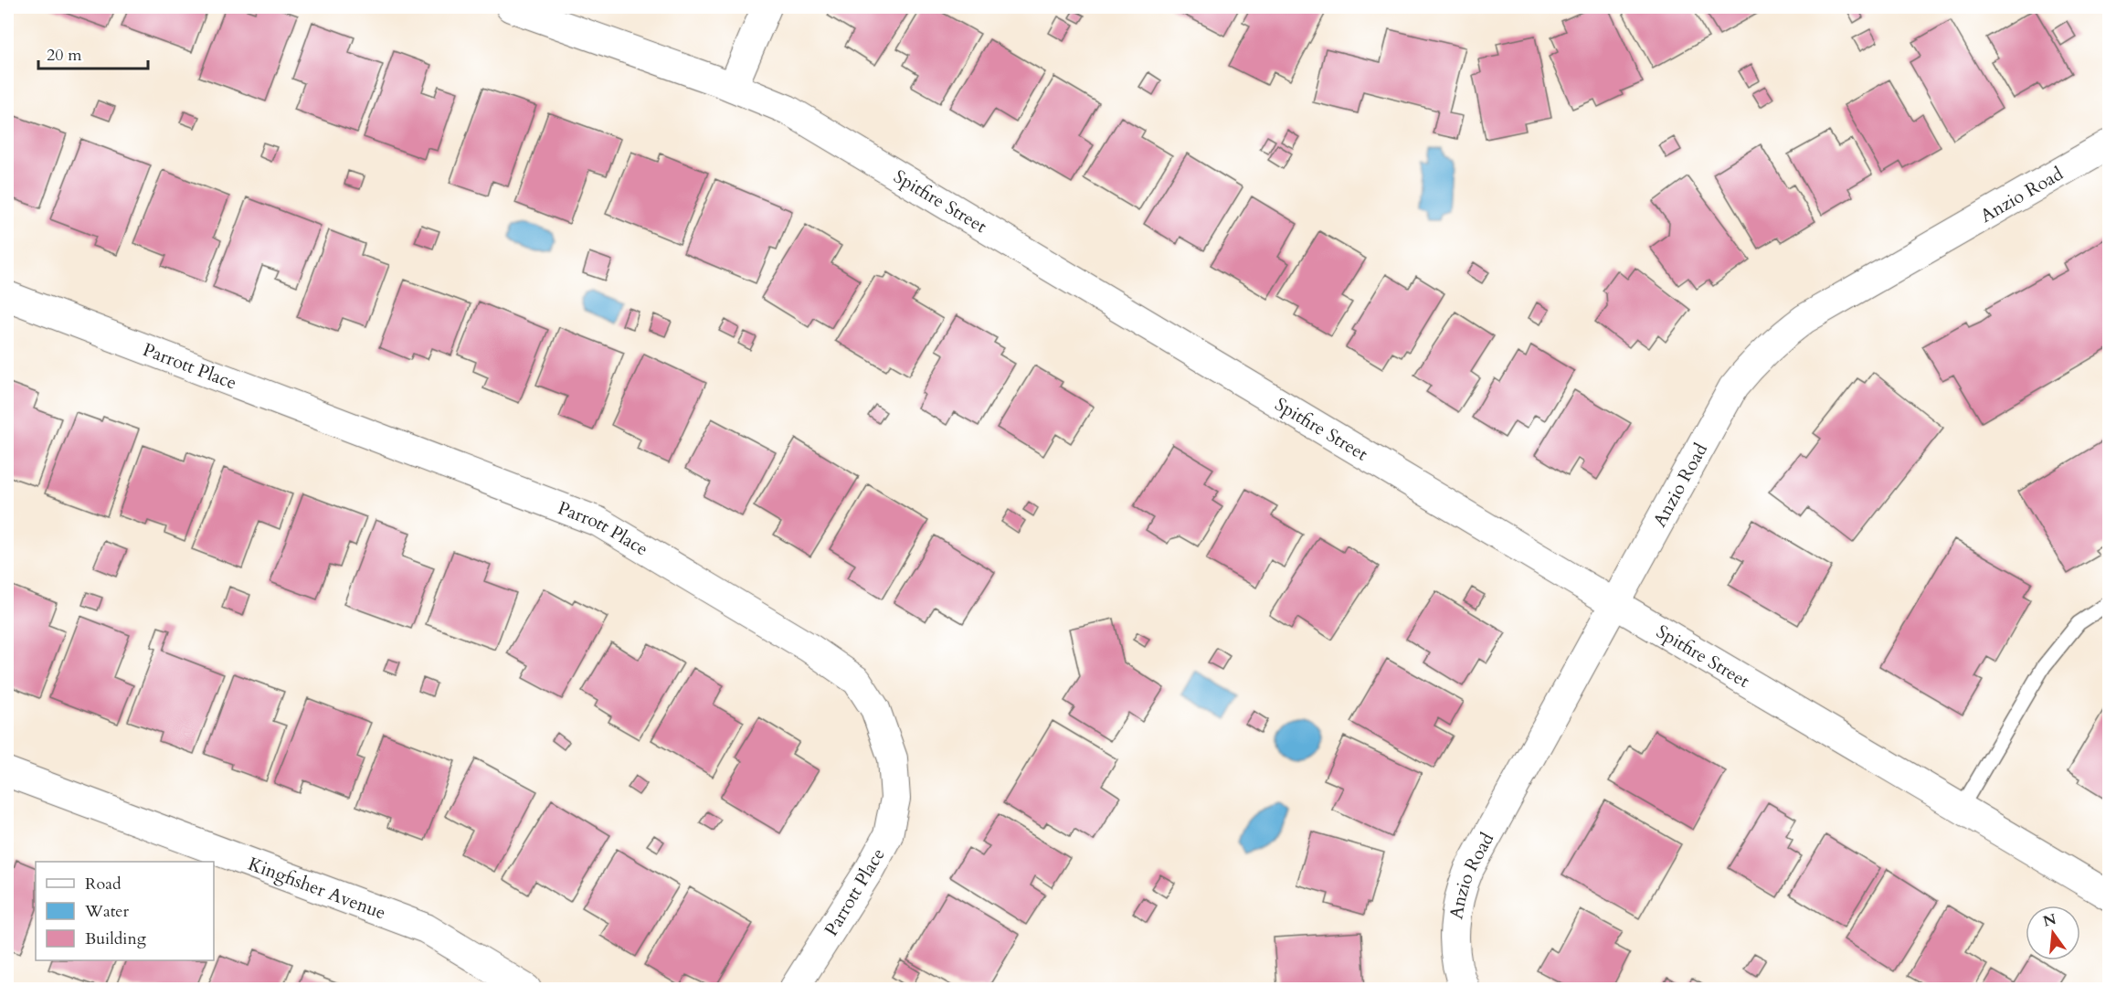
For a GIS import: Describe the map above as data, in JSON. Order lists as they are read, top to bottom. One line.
{"streets":{"street":["Anzio Road","Spitfire Street","Parrott Place","Kingfisher Avenue"]},"crossings":[["Anzio Road","Spitfire Street"]],"legend":["Road","Water","Building"],"scale_bar":"20 m","north":"top"}
